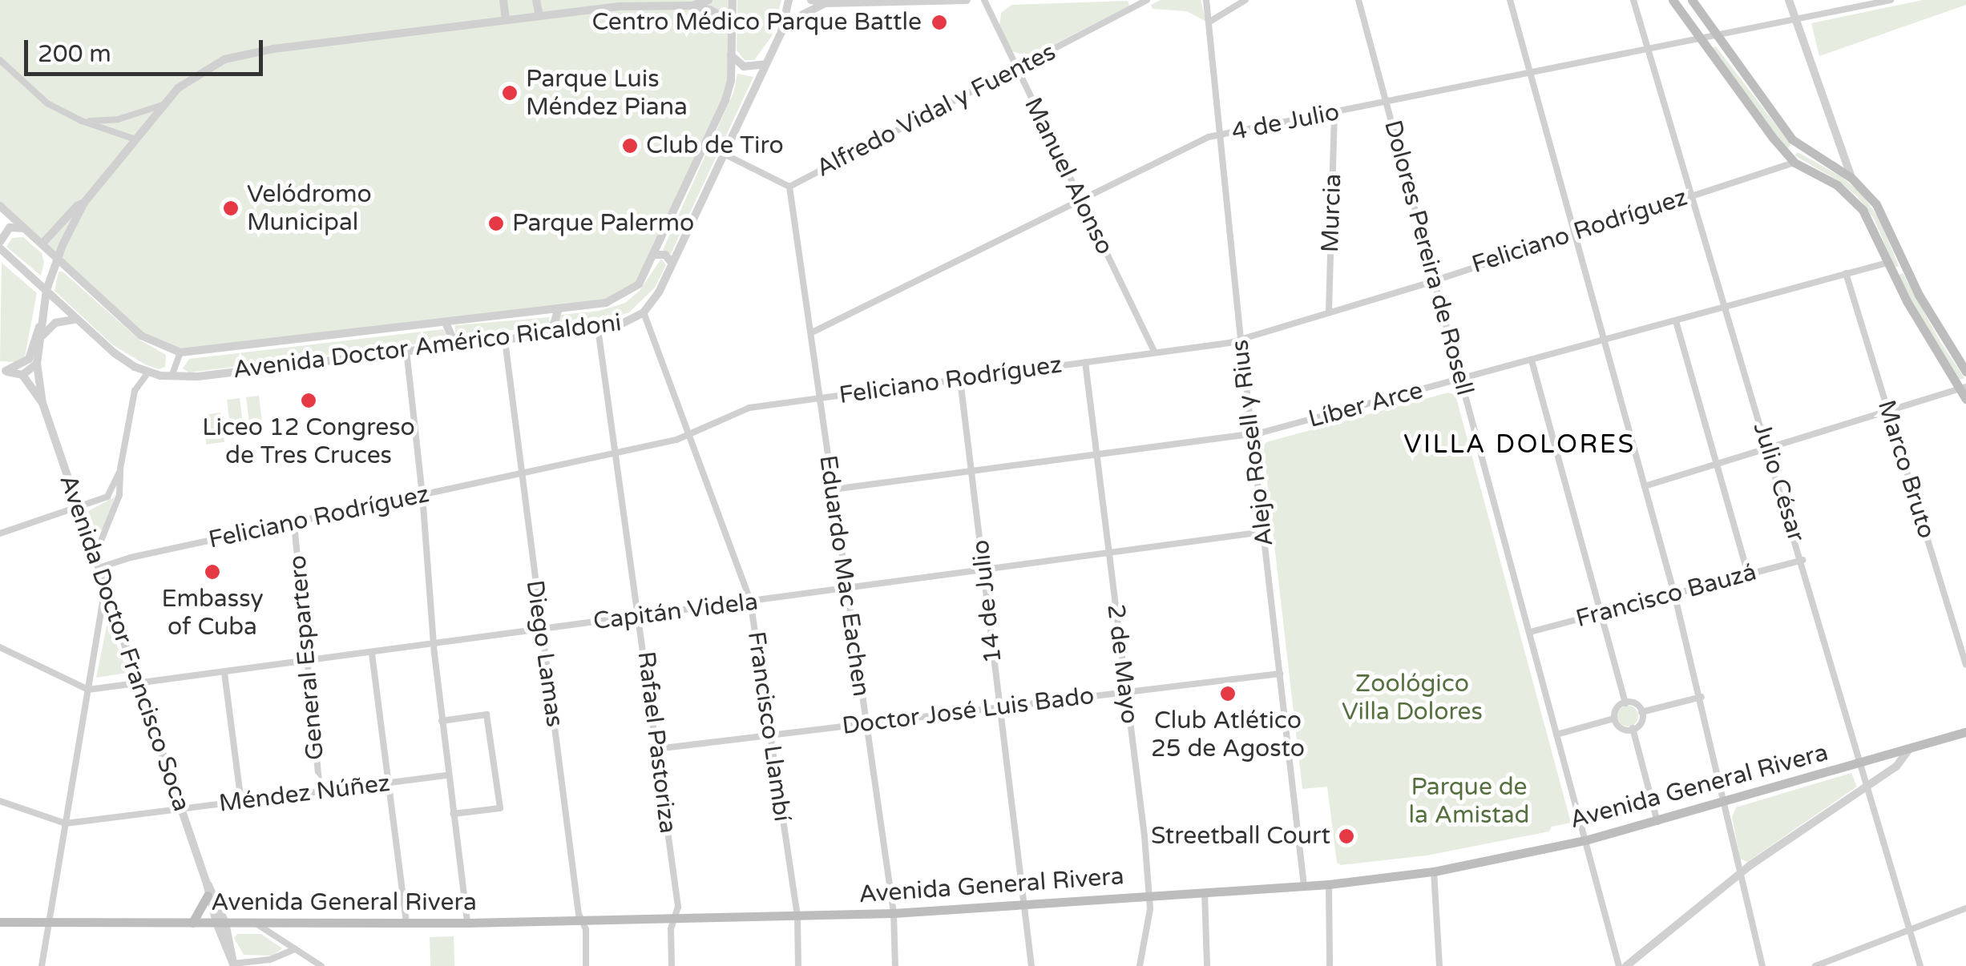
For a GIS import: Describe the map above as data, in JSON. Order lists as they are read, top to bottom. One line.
{"streets":{"main road":["Avenida General Rivera"],"street":["Alfredo Vidal y Fuentes","4 de Julio","Manuel Alonso","Murcia","Feliciano Rodríguez","Dolores Pereira de Rosell","Avenida Doctor Américo Ricaldoni","Líber Arce","Alejo Rosell y Rius","Marco Bruto","Julio César","Eduardo Mac Eachen","Francisco Bauzá","14 de Julio","Capitán Videla","Avenida Doctor Francisco Soca","Diego Lamas","General Espartero","2 de Mayo","Doctor José Luis Bado","Francisco Llambí","Rafael Pastoriza","Méndez Núñez"]},"crossings":[["Alfredo Vidal y Fuentes","Manuel Alonso"],["Alfredo Vidal y Fuentes","Avenida Doctor Américo Ricaldoni"],["Alfredo Vidal y Fuentes","Eduardo Mac Eachen"],["4 de Julio","Manuel Alonso"],["4 de Julio","Murcia"],["4 de Julio","Dolores Pereira de Rosell"],["4 de Julio","Alejo Rosell y Rius"],["4 de Julio","Julio César"],["4 de Julio","Eduardo Mac Eachen"],["Manuel Alonso","Feliciano Rodríguez"],["Murcia","Feliciano Rodríguez"],["Feliciano Rodríguez","Dolores Pereira de Rosell"],["Feliciano Rodríguez","Alejo Rosell y Rius"],["Feliciano Rodríguez","Julio César"],["Feliciano Rodríguez","Eduardo Mac Eachen"],["Feliciano Rodríguez","14 de Julio"],["Feliciano Rodríguez","Avenida Doctor Francisco Soca"],["Feliciano Rodríguez","Diego Lamas"],["Feliciano Rodríguez","General Espartero"],["Feliciano Rodríguez","2 de Mayo"],["Feliciano Rodríguez","Francisco Llambí"],["Feliciano Rodríguez","Rafael Pastoriza"],["Dolores Pereira de Rosell","Líber Arce"],["Dolores Pereira de Rosell","Francisco Bauzá"],["Dolores Pereira de Rosell","Avenida General Rivera"],["Avenida Doctor Américo Ricaldoni","Avenida Doctor Francisco Soca"],["Avenida Doctor Américo Ricaldoni","Diego Lamas"],["Avenida Doctor Américo Ricaldoni","Francisco Llambí"],["Avenida Doctor Américo Ricaldoni","Rafael Pastoriza"],["Líber Arce","Alejo Rosell y Rius"],["Líber Arce","Marco Bruto"],["Líber Arce","Julio César"],["Líber Arce","Eduardo Mac Eachen"],["Líber Arce","14 de Julio"],["Líber Arce","2 de Mayo"],["Alejo Rosell y Rius","Capitán Videla"],["Alejo Rosell y Rius","Doctor José Luis Bado"],["Alejo Rosell y Rius","Avenida General Rivera"],["Julio César","Francisco Bauzá"],["Julio César","Avenida General Rivera"],["Eduardo Mac Eachen","Capitán Videla"],["Eduardo Mac Eachen","Doctor José Luis Bado"],["Eduardo Mac Eachen","Avenida General Rivera"],["14 de Julio","Capitán Videla"],["14 de Julio","Doctor José Luis Bado"],["14 de Julio","Avenida General Rivera"],["Capitán Videla","Avenida Doctor Francisco Soca"],["Capitán Videla","Diego Lamas"],["Capitán Videla","General Espartero"],["Capitán Videla","2 de Mayo"],["Capitán Videla","Francisco Llambí"],["Capitán Videla","Rafael Pastoriza"],["Avenida Doctor Francisco Soca","Avenida General Rivera"],["Avenida Doctor Francisco Soca","Méndez Núñez"],["Diego Lamas","Avenida General Rivera"],["General Espartero","Méndez Núñez"],["2 de Mayo","Doctor José Luis Bado"],["2 de Mayo","Avenida General Rivera"],["Doctor José Luis Bado","Francisco Llambí"],["Doctor José Luis Bado","Rafael Pastoriza"],["Francisco Llambí","Avenida General Rivera"],["Rafael Pastoriza","Avenida General Rivera"]],"districts":["VILLA DOLORES"],"parks":["Zoológico Villa Dolores","Parque de la Amistad"],"places":["Centro Médico Parque Battle","Parque Luis Méndez Piana","Club de Tiro","Velódromo Municipal","Parque Palermo","Liceo 12 Congreso de Tres Cruces","Embassy of Cuba","Club Atlético 25 de Agosto","Streetball Court"],"scale_bar":"200 m"}
